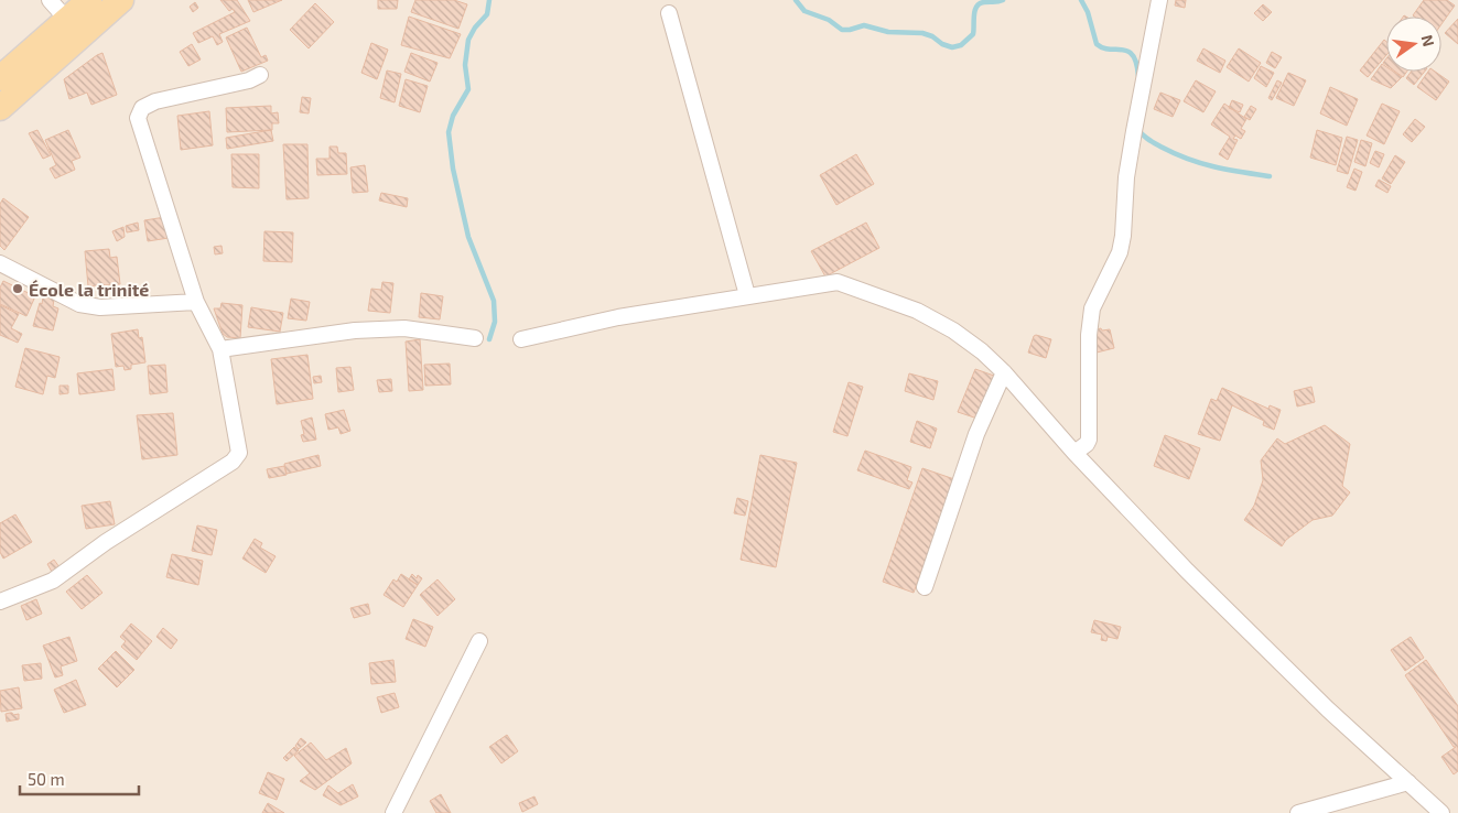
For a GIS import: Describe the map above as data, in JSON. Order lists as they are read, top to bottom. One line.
{"places":["École la trinité"],"scale_bar":"50 m","north":"right"}
